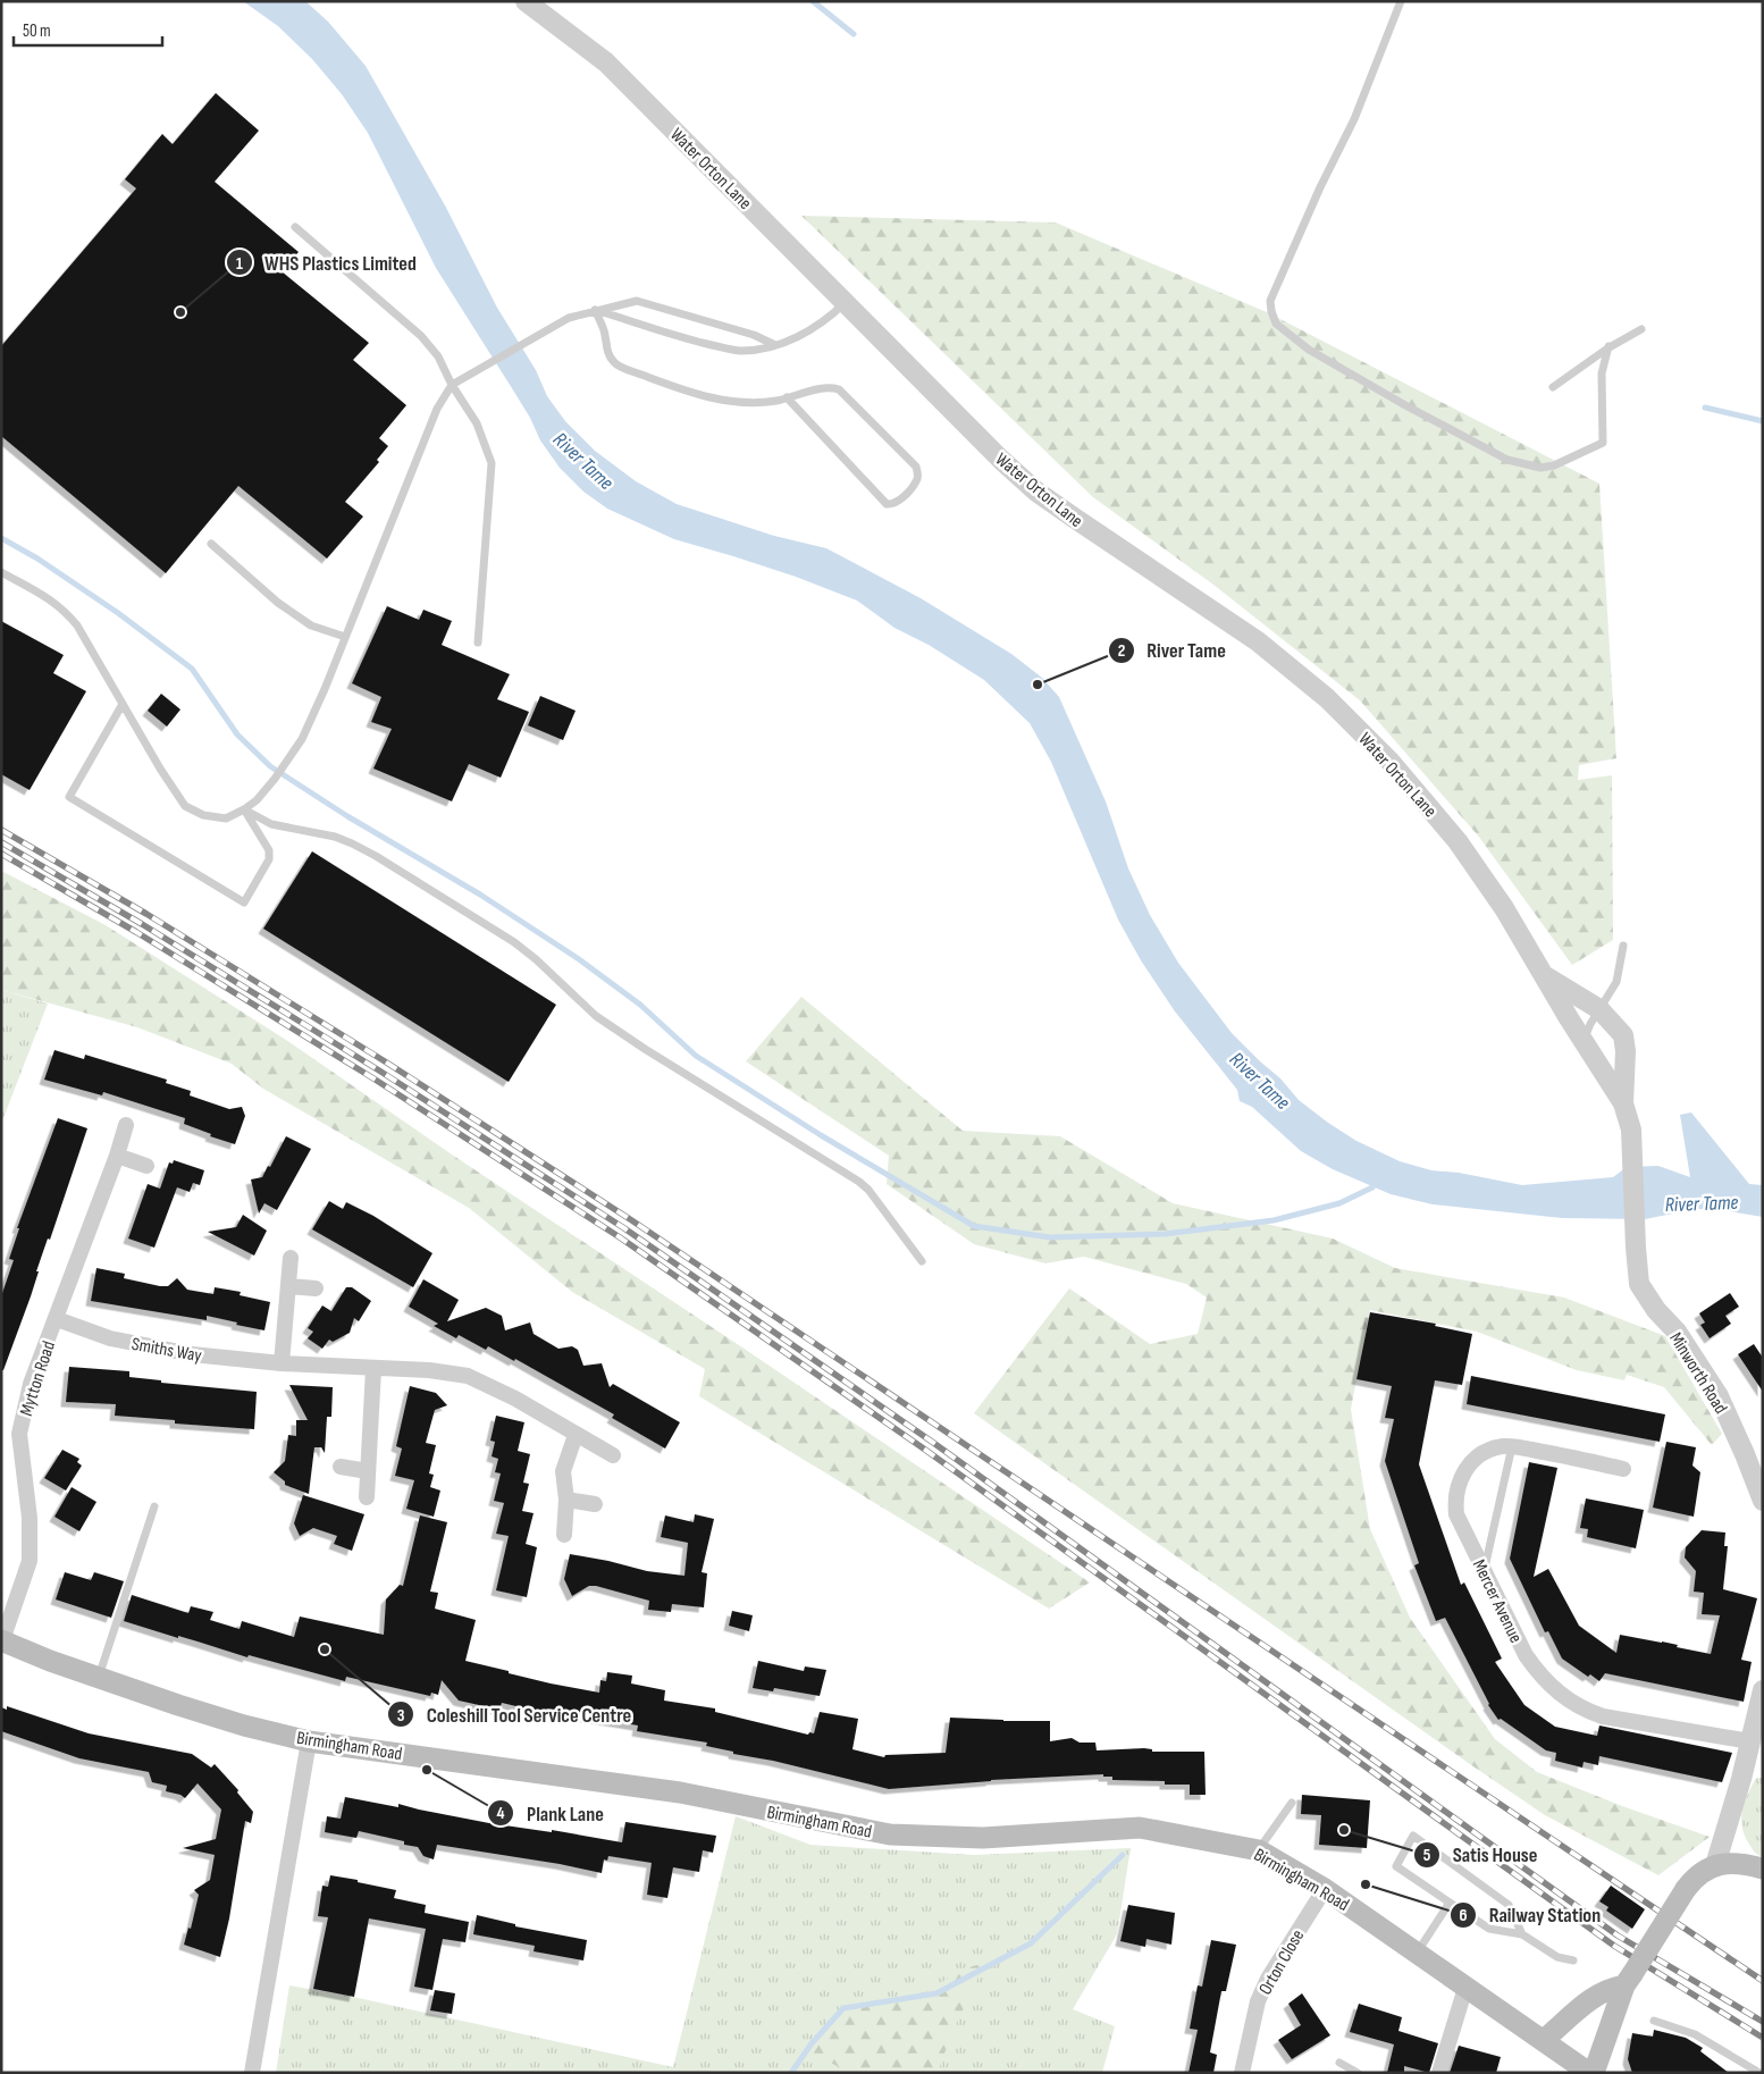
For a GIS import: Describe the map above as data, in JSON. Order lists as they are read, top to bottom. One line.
{"streets":{"main road":["Birmingham Road"],"street":["Water Orton Lane","Smiths Way","Minworth Road","Mytton Road","Mercer Avenue","Orton Close"]},"crossings":[["Water Orton Lane","Minworth Road"],["Smiths Way","Mytton Road"],["Mytton Road","Birmingham Road"],["Birmingham Road","Orton Close"]],"water":["River Tame"],"places":["WHS Plastics Limited","River Tame","Coleshill Tool Service Centre","Plank Lane","Satis House","Railway Station"],"scale_bar":"50 m"}
